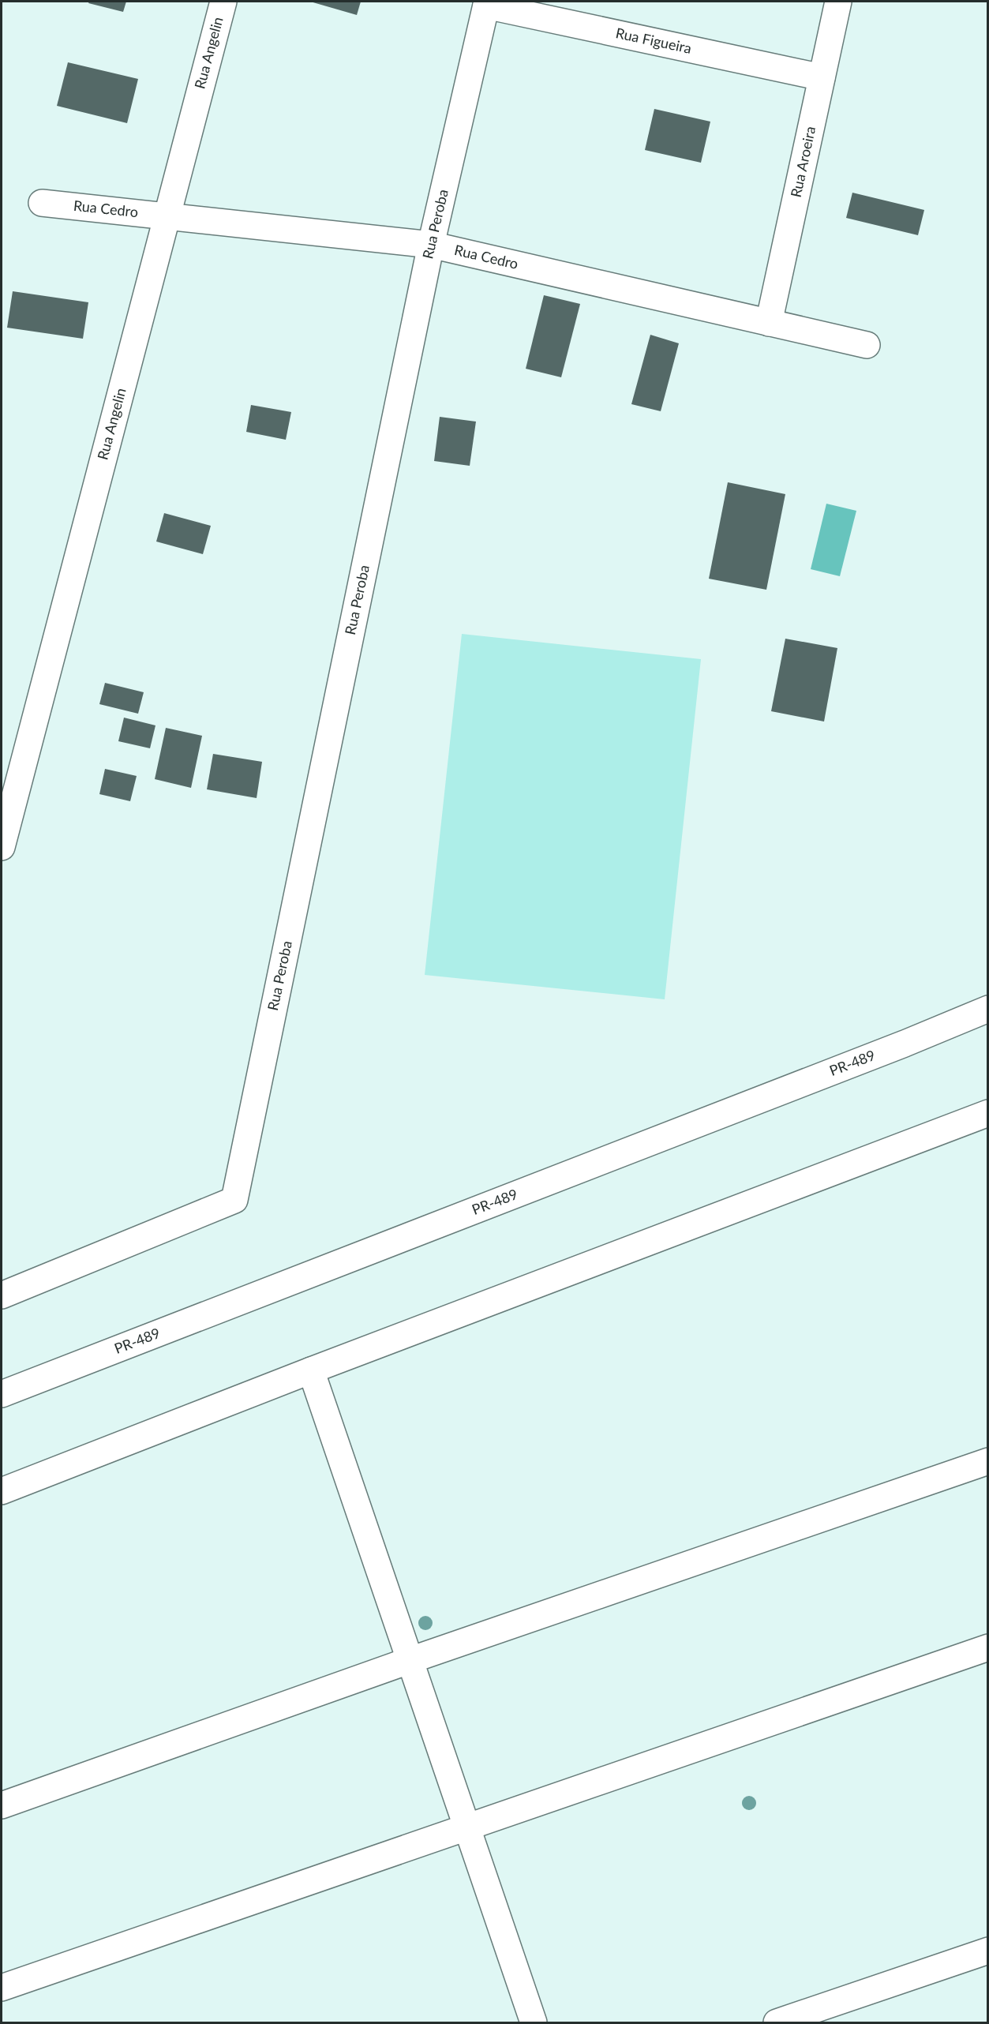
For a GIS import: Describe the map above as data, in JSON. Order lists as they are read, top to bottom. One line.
{"streets":{"street":["Rua Figueira","Rua Angelin","Rua Aroeira","Rua Cedro","Rua Peroba","PR-489"]},"crossings":[["Rua Figueira","Rua Aroeira"],["Rua Figueira","Rua Peroba"],["Rua Angelin","Rua Cedro"],["Rua Aroeira","Rua Cedro"],["Rua Cedro","Rua Peroba"]]}
